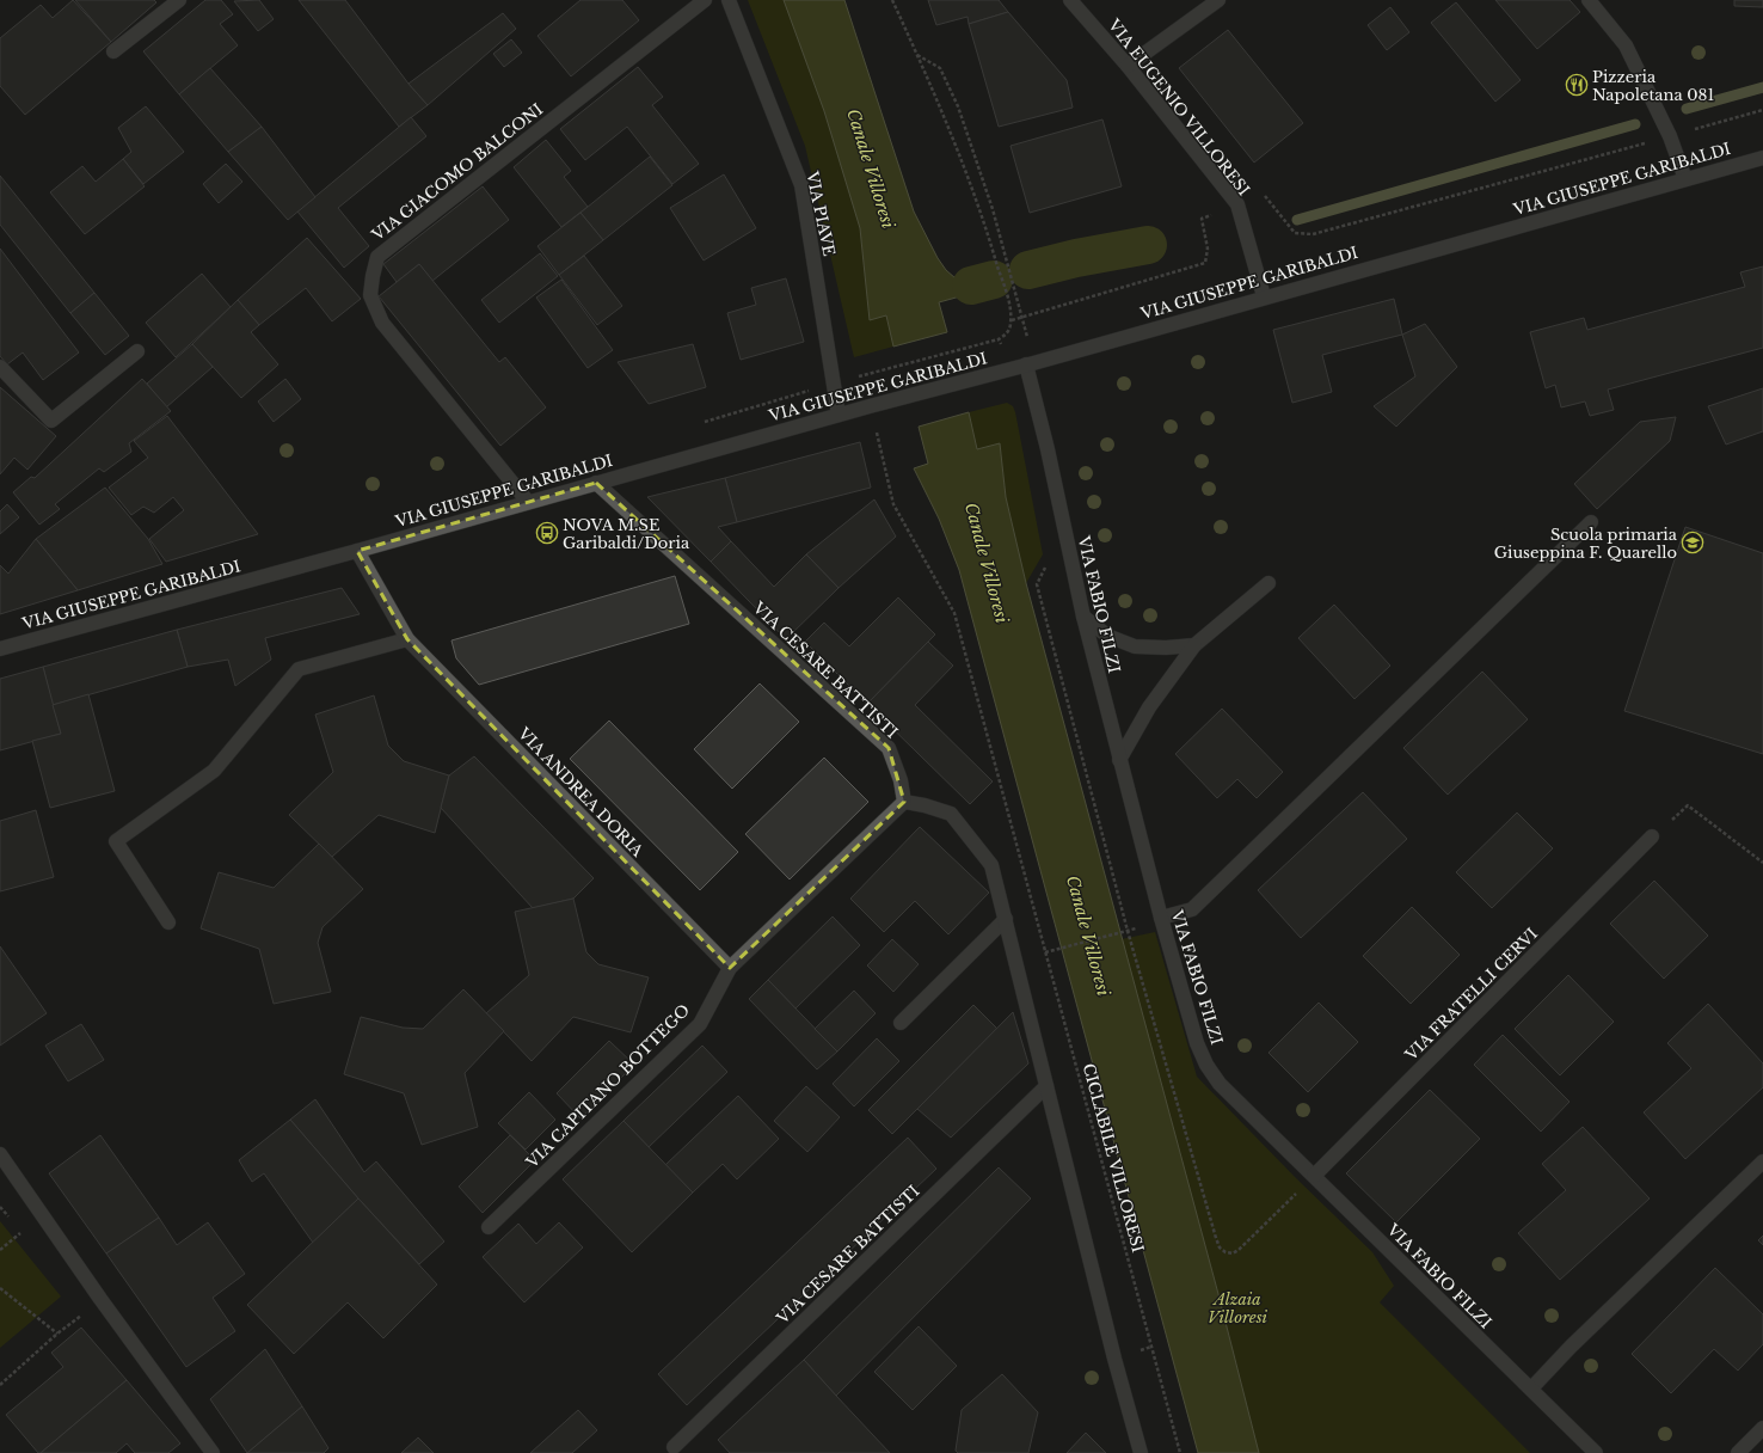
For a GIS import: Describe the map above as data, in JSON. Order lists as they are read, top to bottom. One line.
{"streets":{"street":["VIA EUGENIO VILLORESI","VIA GIACOMO BALCONI","VIA GIUSEPPE GARIBALDI","VIA PIAVE","VIA FABIO FILZI","VIA CESARE BATTISTI","VIA ANDREA DORIA","VIA FRATELLI CERVI","VIA CAPITANO BOTTEGO"],"path":["CICLABILE VILLORESI"]},"crossings":[["VIA EUGENIO VILLORESI","VIA GIUSEPPE GARIBALDI"],["VIA GIACOMO BALCONI","VIA GIUSEPPE GARIBALDI"],["VIA GIUSEPPE GARIBALDI","VIA PIAVE"],["VIA GIUSEPPE GARIBALDI","VIA FABIO FILZI"],["VIA GIUSEPPE GARIBALDI","VIA CESARE BATTISTI"],["VIA GIUSEPPE GARIBALDI","VIA ANDREA DORIA"],["VIA GIUSEPPE GARIBALDI","CICLABILE VILLORESI"],["VIA FABIO FILZI","VIA FRATELLI CERVI"],["VIA CESARE BATTISTI","VIA CAPITANO BOTTEGO"],["VIA ANDREA DORIA","VIA CAPITANO BOTTEGO"]],"water":["Canale Villoresi"],"parks":["Alzaia Villoresi"],"places":{"restaurant":["Pizzeria Napoletana 081"],"bus stop":["NOVA M.SE Garibaldi/Doria"],"school or university":["Scuola primaria Giuseppina F. Quarello"]}}
